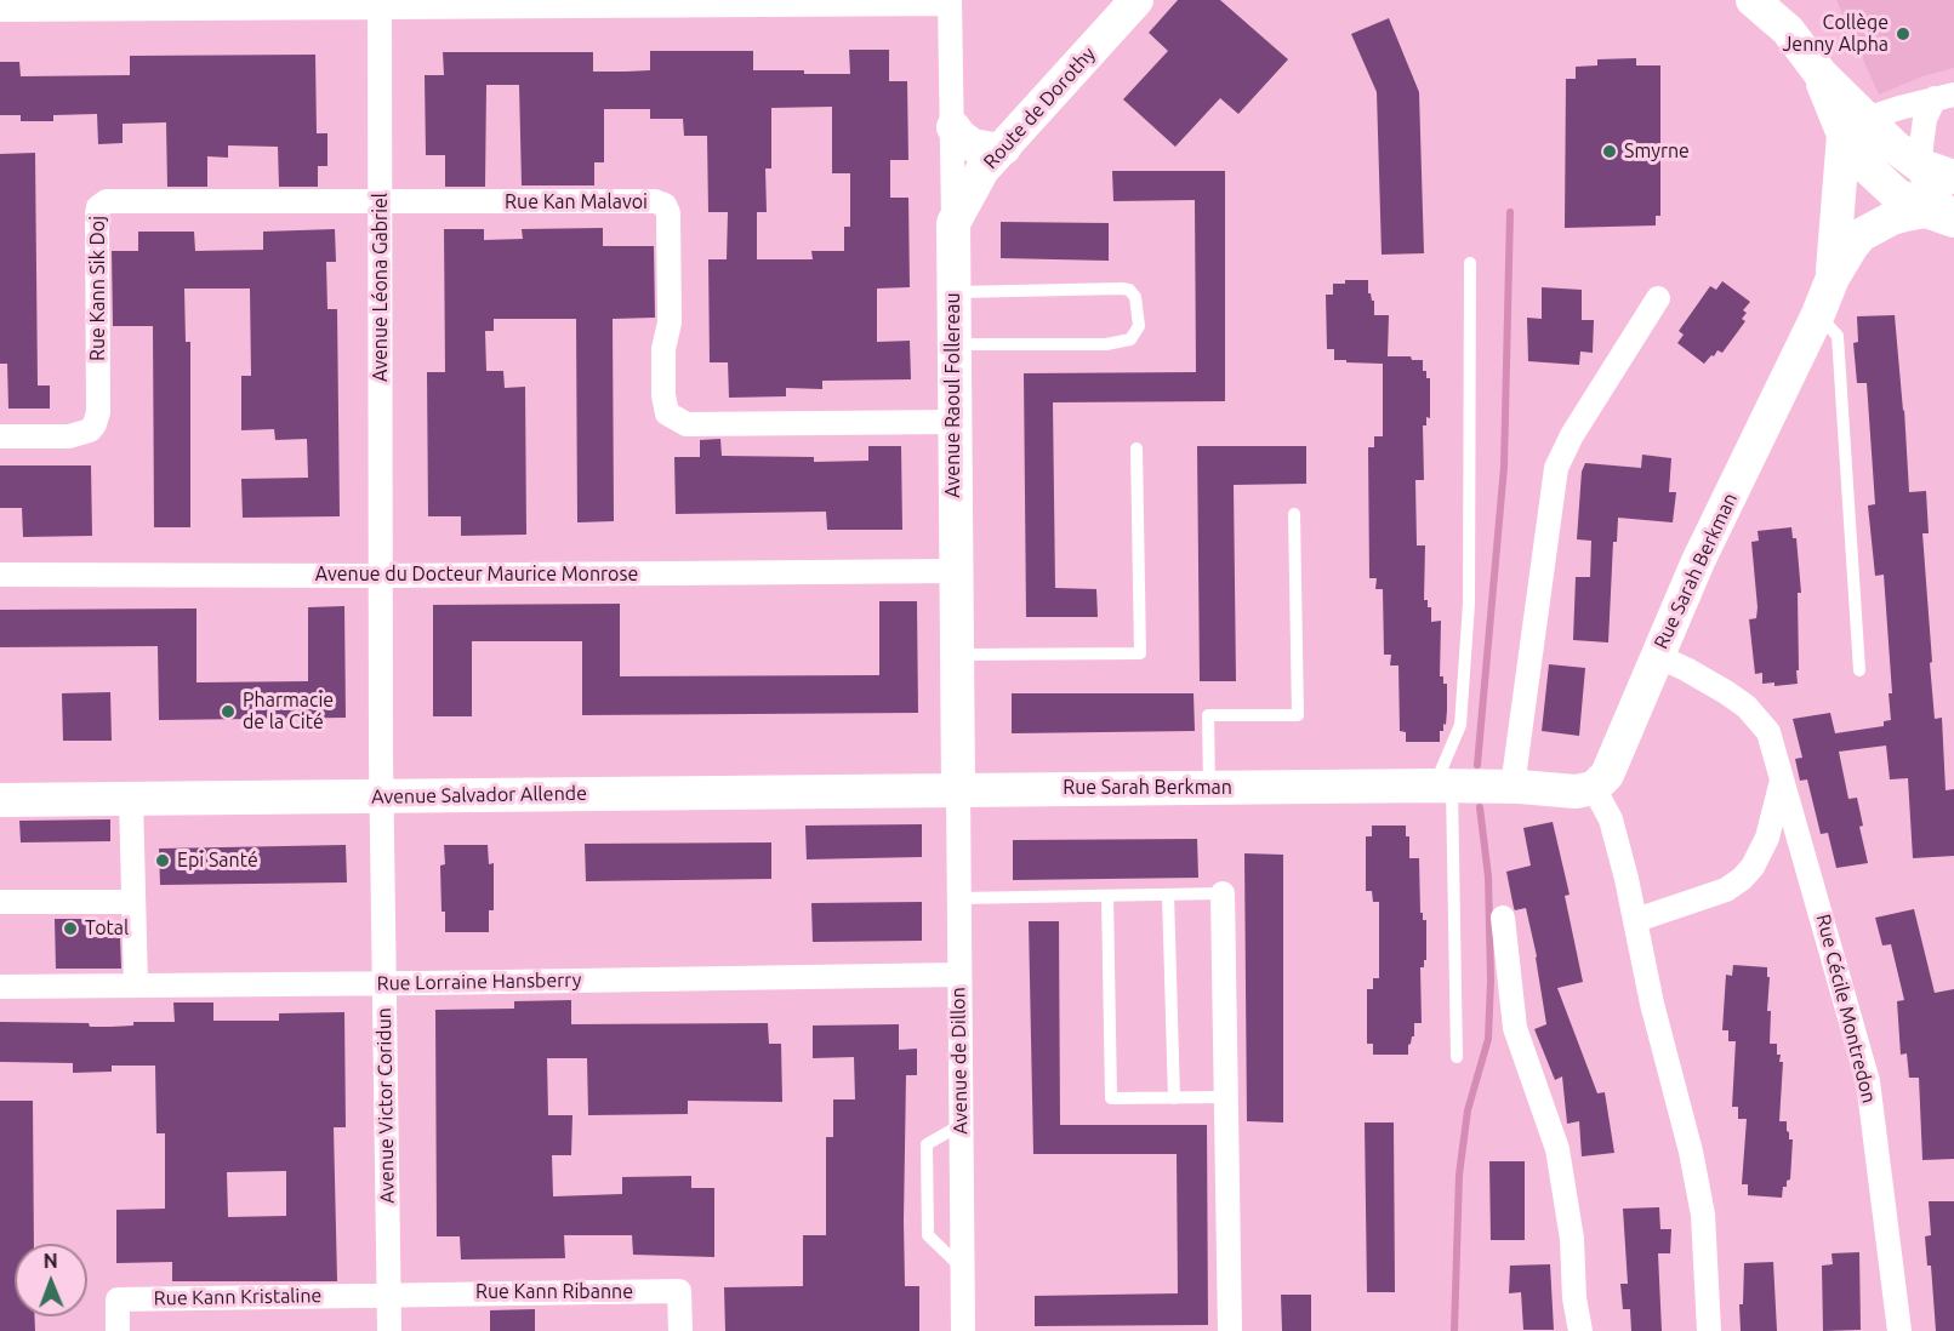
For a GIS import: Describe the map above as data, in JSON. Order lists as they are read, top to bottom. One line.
{"streets":{"main road":["Route de Dorothy","Avenue Raoul Follereau","Rue Sarah Berkman","Avenue Salvador Allende"],"street":["Rue Kan Malavoi","Avenue Léona Gabriel","Rue Kann Sik Doj","Avenue du Docteur Maurice Monrose","Rue Lorraine Hansberry","Rue Cécile Montredon","Avenue de Dillon","Avenue Victor Coridun","Rue Kann Ribanne","Rue Kann Kristaline"]},"crossings":[["Route de Dorothy","Avenue Raoul Follereau"],["Rue Kan Malavoi","Avenue Léona Gabriel"],["Rue Kan Malavoi","Rue Kann Sik Doj"],["Rue Kan Malavoi","Avenue Raoul Follereau"],["Avenue Léona Gabriel","Rue Kann Sik Doj"],["Avenue Léona Gabriel","Avenue du Docteur Maurice Monrose"],["Avenue Léona Gabriel","Avenue Victor Coridun"],["Avenue Raoul Follereau","Rue Sarah Berkman"],["Avenue Raoul Follereau","Avenue du Docteur Maurice Monrose"],["Avenue Raoul Follereau","Avenue Salvador Allende"],["Avenue Raoul Follereau","Avenue de Dillon"],["Rue Sarah Berkman","Avenue Salvador Allende"],["Rue Sarah Berkman","Rue Cécile Montredon"],["Rue Sarah Berkman","Avenue de Dillon"],["Avenue du Docteur Maurice Monrose","Avenue Victor Coridun"],["Avenue Salvador Allende","Avenue de Dillon"],["Avenue Salvador Allende","Avenue Victor Coridun"],["Rue Lorraine Hansberry","Avenue de Dillon"],["Rue Lorraine Hansberry","Avenue Victor Coridun"],["Avenue Victor Coridun","Rue Kann Ribanne"],["Avenue Victor Coridun","Rue Kann Kristaline"],["Rue Kann Ribanne","Rue Kann Kristaline"]],"places":["Collège Jenny Alpha","Smyrne","Pharmacie de la Cité","Epi Santé","Total"],"north":"top"}
